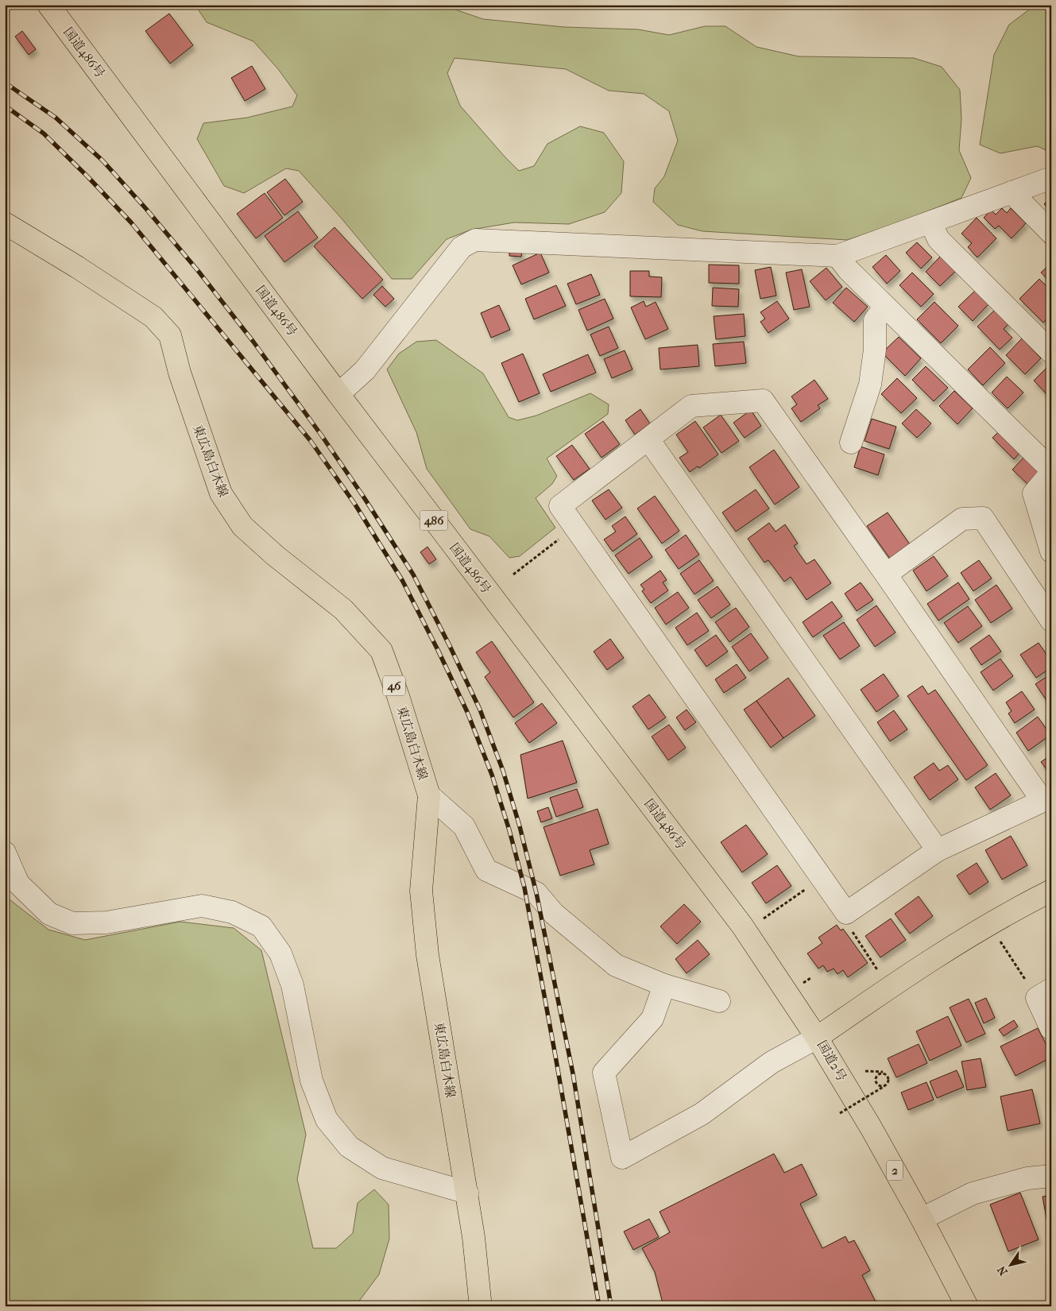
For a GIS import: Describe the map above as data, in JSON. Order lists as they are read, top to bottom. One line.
{"streets":{"main road":["国道486号","東広島白木線","486","46","国道2号","2"]},"crossings":[["国道486号","国道2号"]],"north":"bottom left"}
